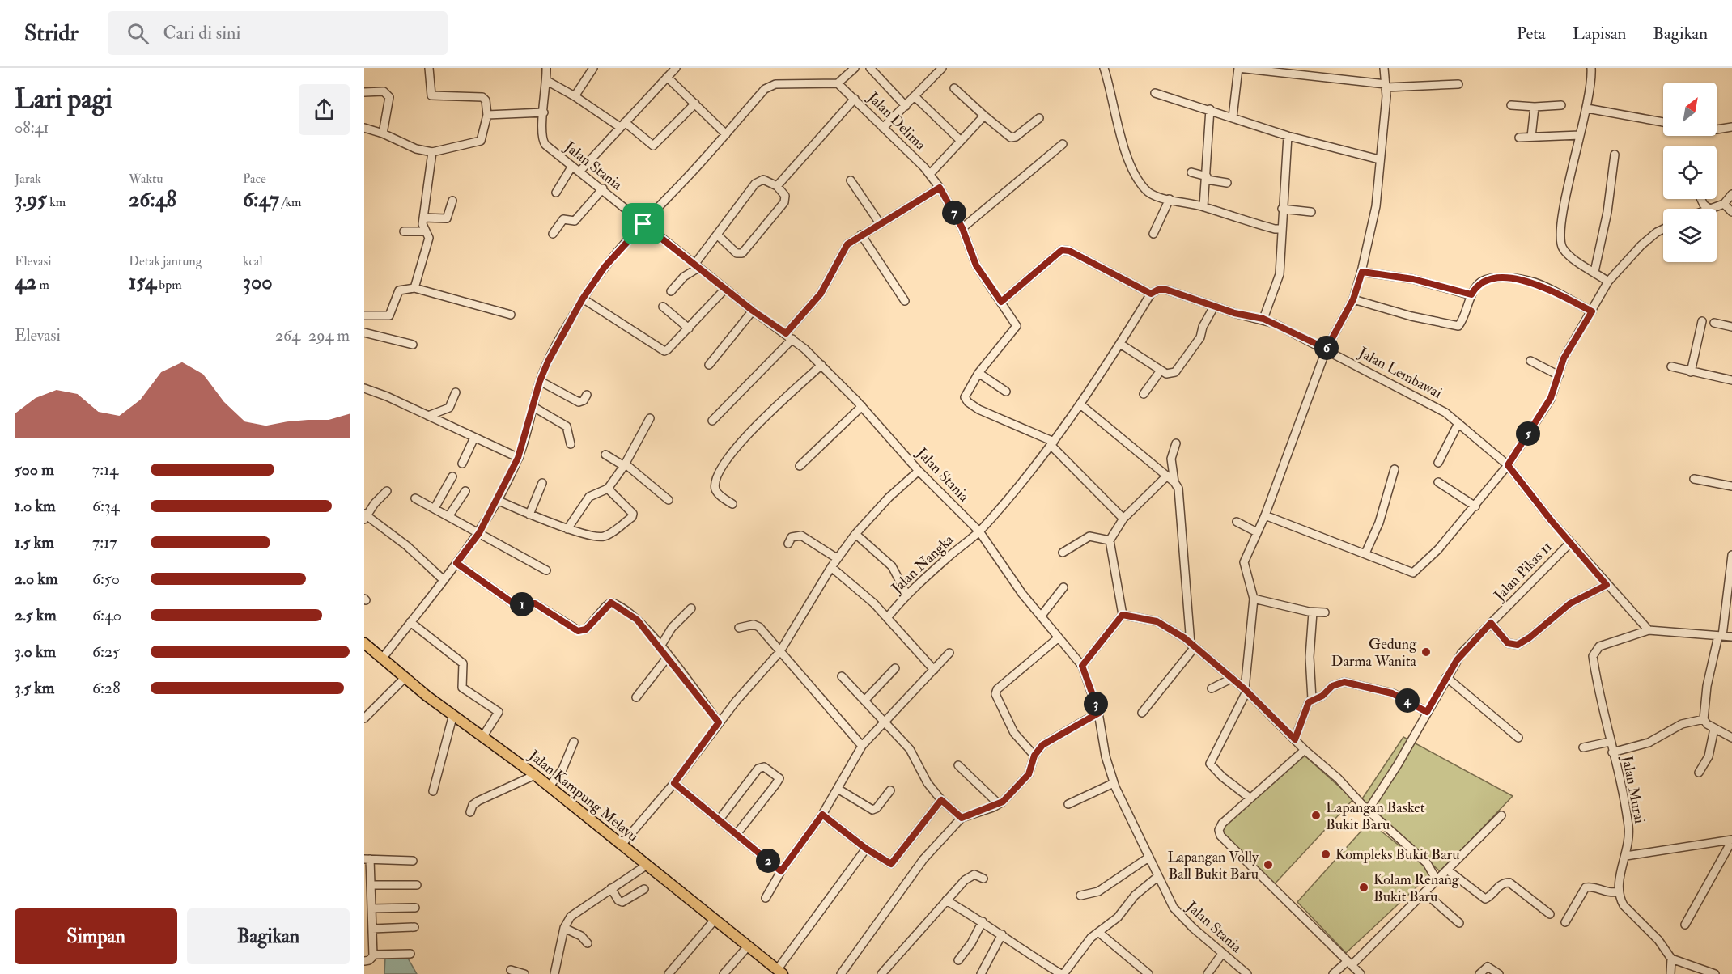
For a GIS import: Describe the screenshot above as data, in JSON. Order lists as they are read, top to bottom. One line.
{"streets":{"main road":["Jalan Kampung Melayu"],"street":["Jalan Delima","Jalan Stania","Jalan Lembawai","Jalan Nangka","Jalan Pikas 11","Jalan Murai"]},"crossings":[["Jalan Stania","Jalan Nangka"],["Jalan Lembawai","Jalan Pikas 11"],["Jalan Lembawai","Jalan Murai"]],"places":["Gedung Darma Wanita","Lapangan Basket Bukit Baru","Kompleks Bukit Baru","Lapangan Volly Ball Bukit Baru","Kolam Renang Bukit Baru"],"north":"top right","page":{"header":"Stridr","search":"Cari di sini","nav":["Peta","Lapisan","Bagikan"],"heading":["Lari pagi","08:41"],"stats":[["Jarak","3.95 km"],["Waktu","26:48"],["Pace","6:47 /km"],["Elevasi","42 m"],["Detak jantung","154 bpm"],["kcal","300"]],"pins":["7","6","5","1","4","3","2"],"chart":["Elevasi","264–294 m"],"list":[{"name":"500 m","note":"7:14"},{"name":"1.0 km","note":"6:34"},{"name":"1.5 km","note":"7:17"},{"name":"2.0 km","note":"6:50"},{"name":"2.5 km","note":"6:40"},{"name":"3.0 km","note":"6:25"},{"name":"3.5 km","note":"6:28"}],"buttons":["Simpan","Bagikan"]}}
